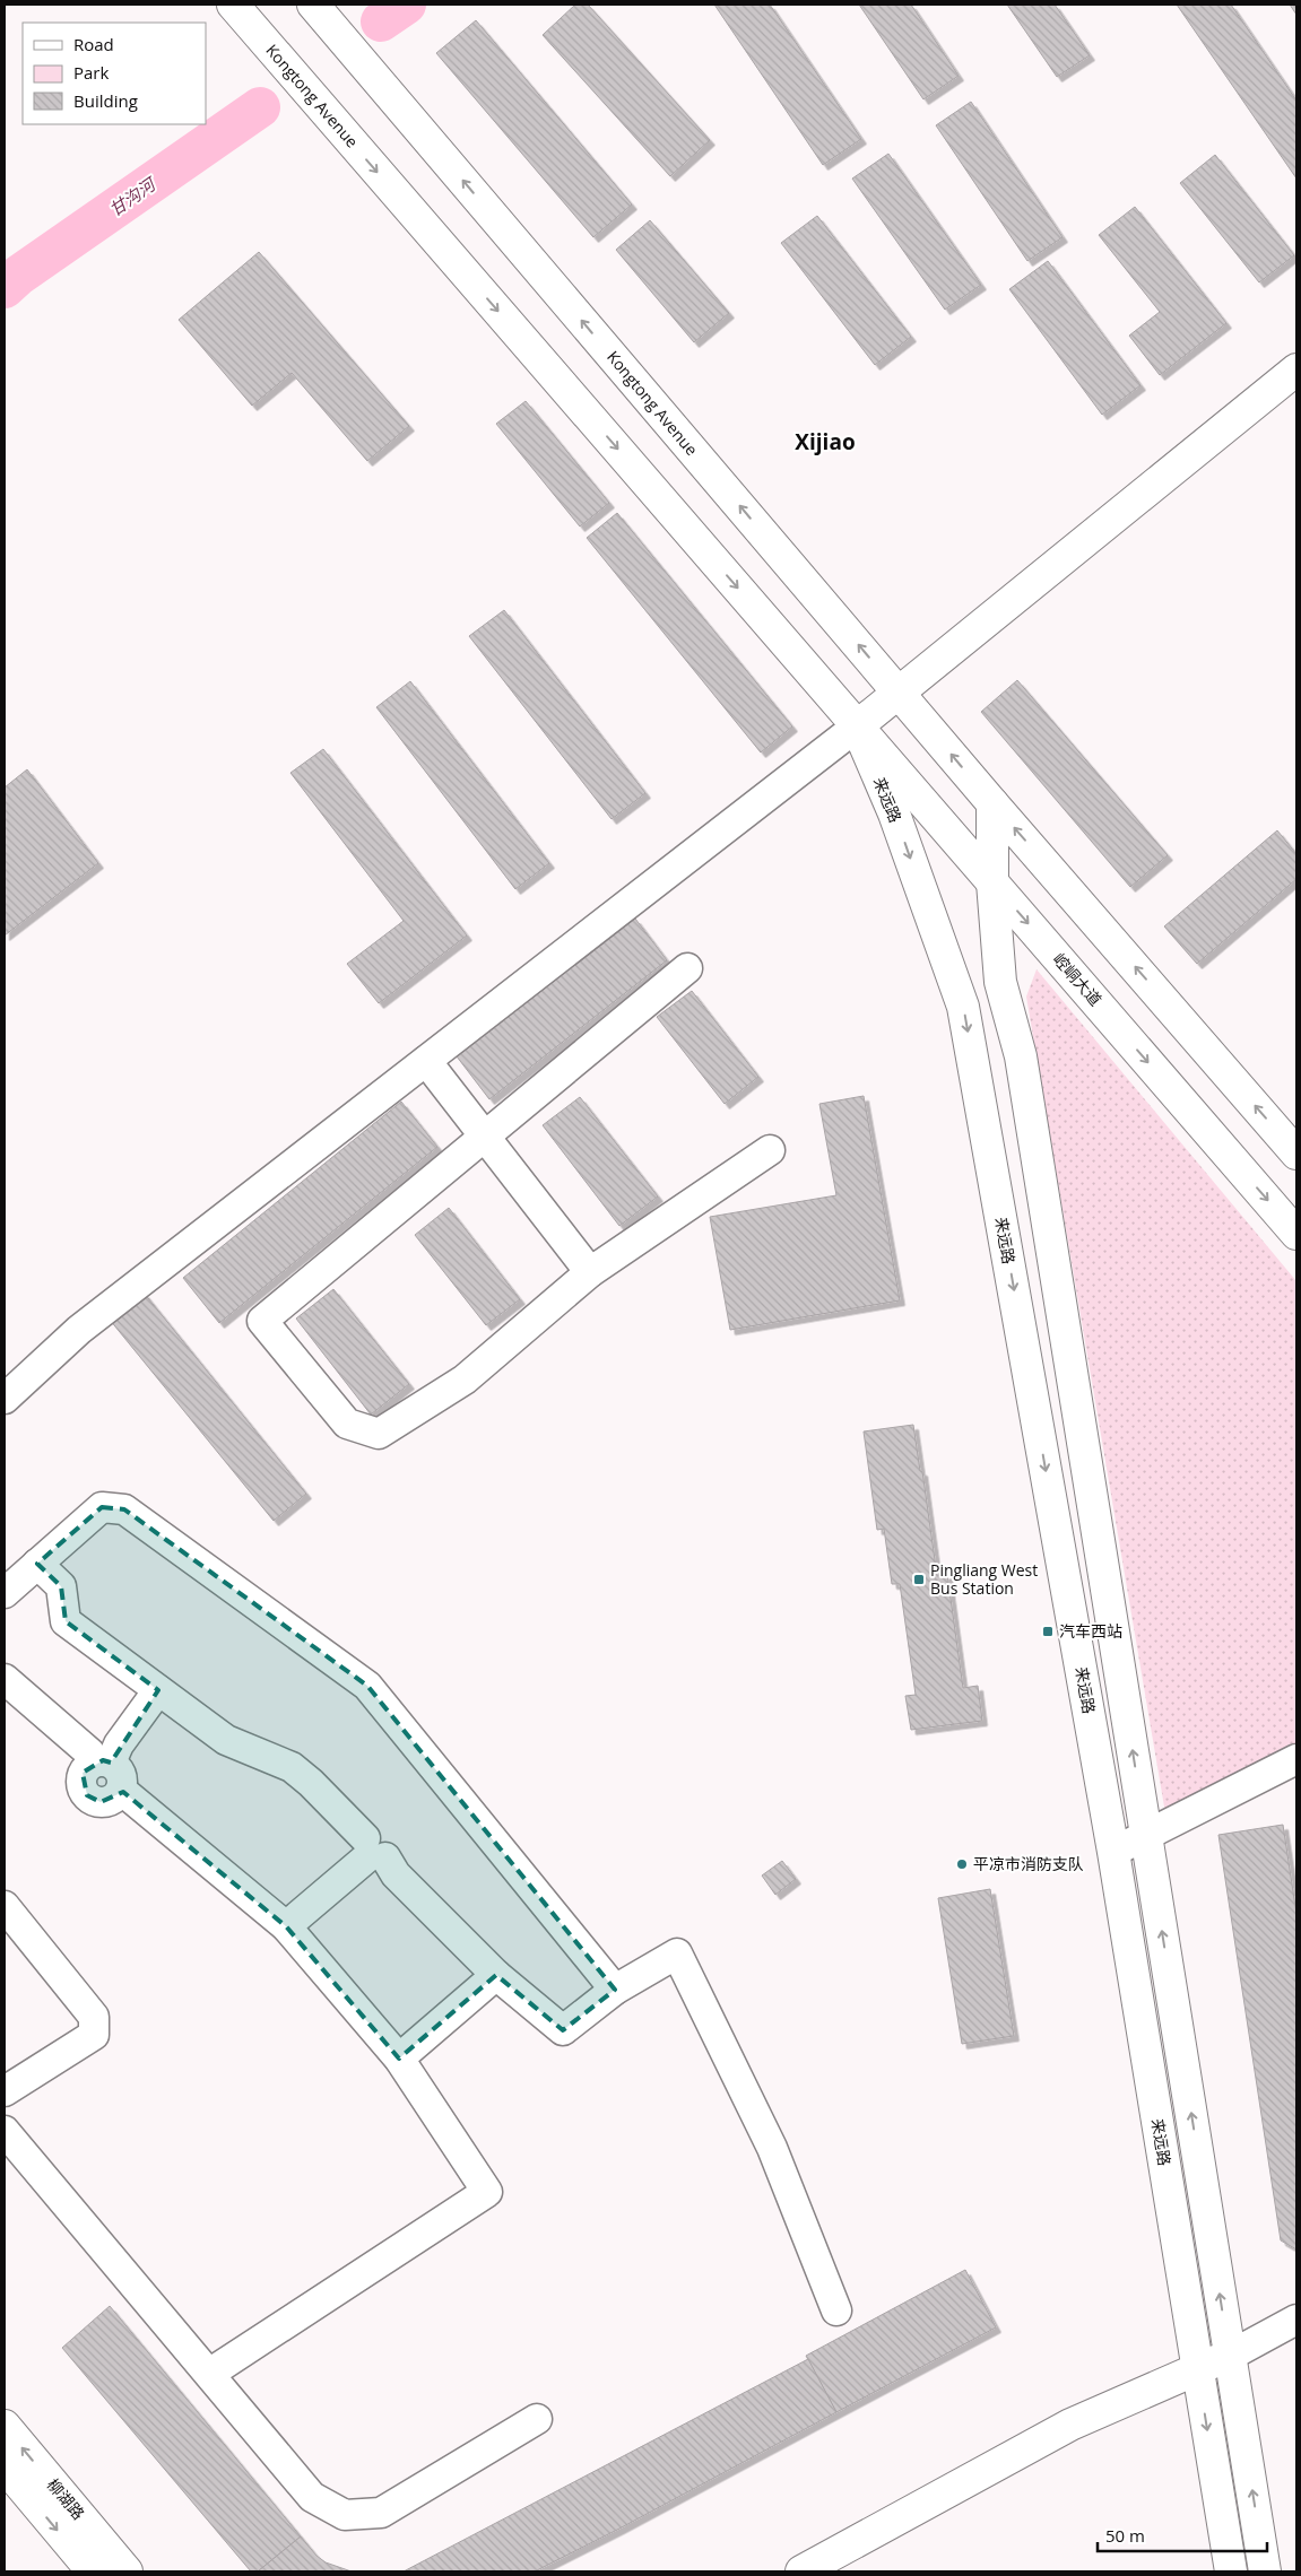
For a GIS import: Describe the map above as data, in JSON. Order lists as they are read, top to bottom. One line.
{"streets":{"main road":["Kongtong Avenue","来远路","崆峒大道","柳湖路"]},"crossings":[["Kongtong Avenue","来远路"],["Kongtong Avenue","崆峒大道"],["来远路","崆峒大道"]],"districts":["Xijiao"],"water":["甘沟河"],"places":{"transit":["Pingliang West Bus Station","汽车西站"],"other":["平凉市消防支队"]},"legend":["Road","Park","Building"],"scale_bar":"50 m"}
